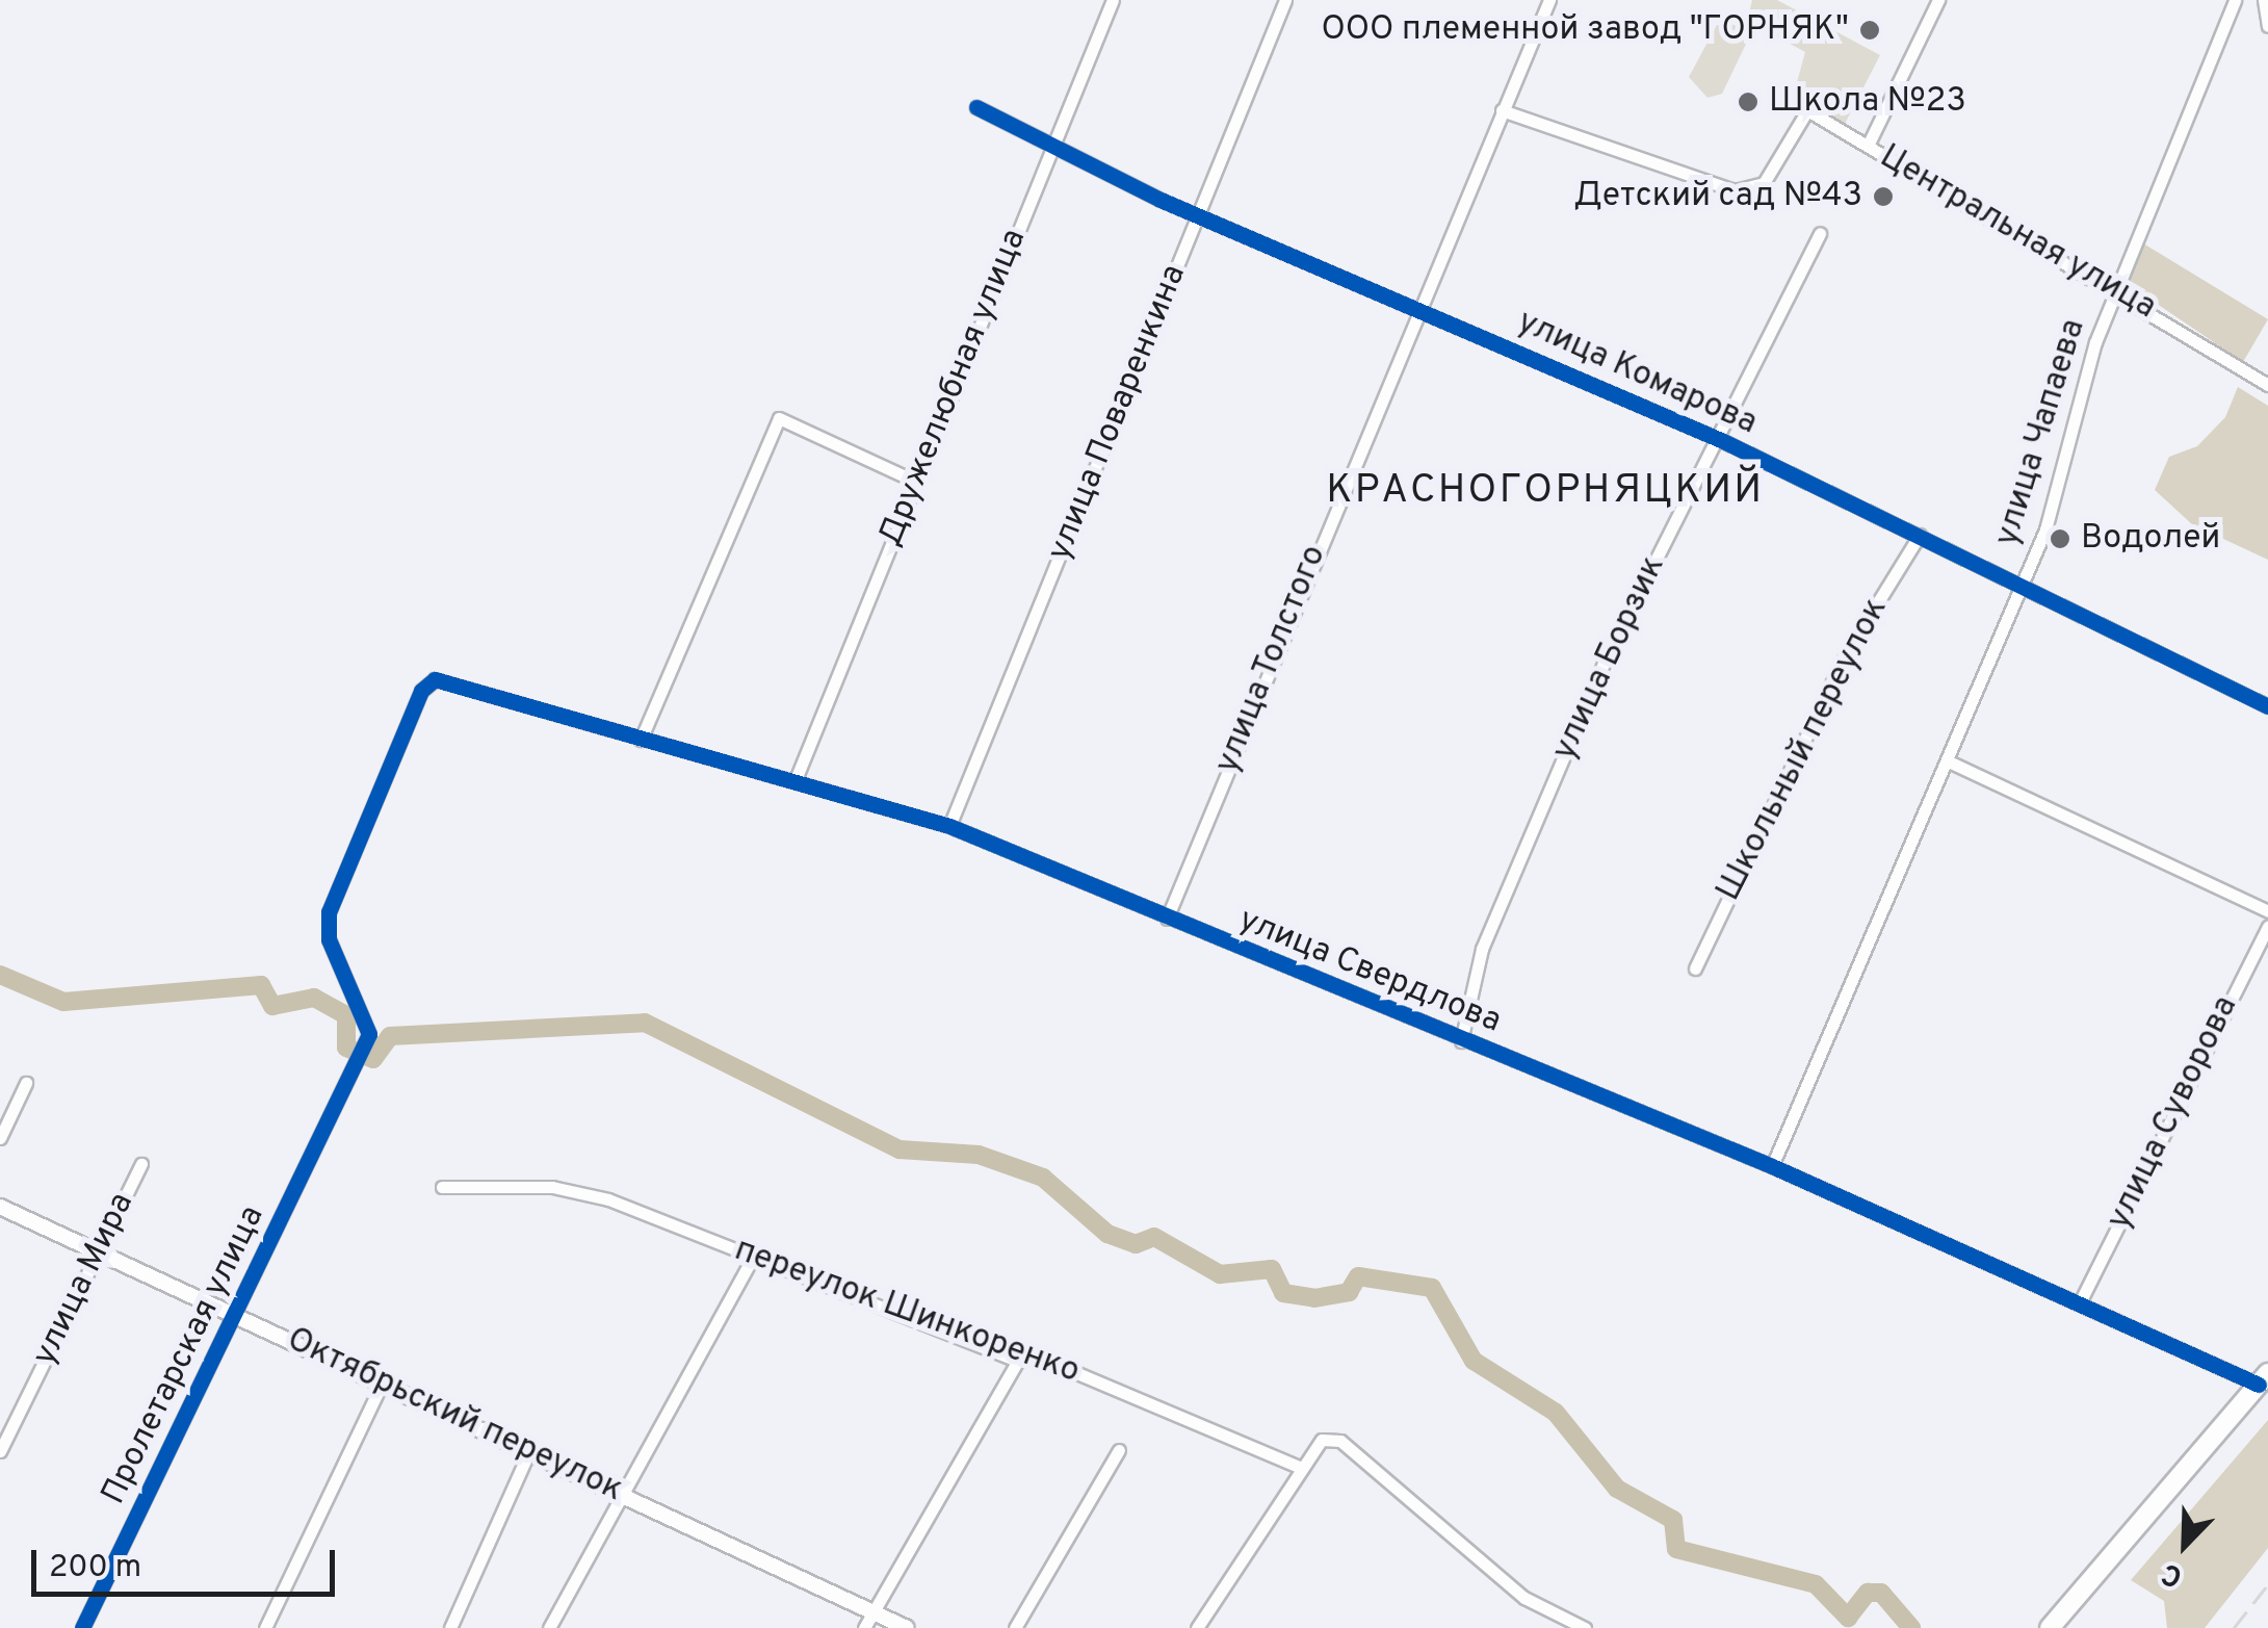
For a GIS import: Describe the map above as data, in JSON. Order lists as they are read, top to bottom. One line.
{"streets":{"street":["Центральная улица","улица Комарова","Дружелюбная улица","улица Поваренкина","улица Чапаева","улица Борзик","улица Толстого","Школьный переулок","улица Свердлова","улица Суворова","улица Мира","переулок Шинкоренко","Пролетарская улица","Октябрьский переулок"]},"crossings":[["Центральная улица","улица Чапаева"],["Центральная улица","улица Толстого"],["улица Комарова","Дружелюбная улица"],["улица Комарова","улица Поваренкина"],["улица Комарова","улица Чапаева"],["улица Комарова","улица Борзик"],["улица Комарова","улица Толстого"],["улица Комарова","Школьный переулок"],["Дружелюбная улица","улица Свердлова"],["улица Поваренкина","улица Свердлова"],["улица Чапаева","улица Свердлова"],["улица Борзик","улица Свердлова"],["улица Толстого","улица Свердлова"],["улица Свердлова","улица Суворова"],["улица Свердлова","Пролетарская улица"],["улица Мира","Октябрьский переулок"],["Пролетарская улица","Октябрьский переулок"]],"districts":["КРАСНОГОРНЯЦКИЙ"],"places":["ООО племенной завод \"ГОРНЯК\"","Школа №23","Детский сад №43","Водолей"],"scale_bar":"200 m","north":"bottom left"}
